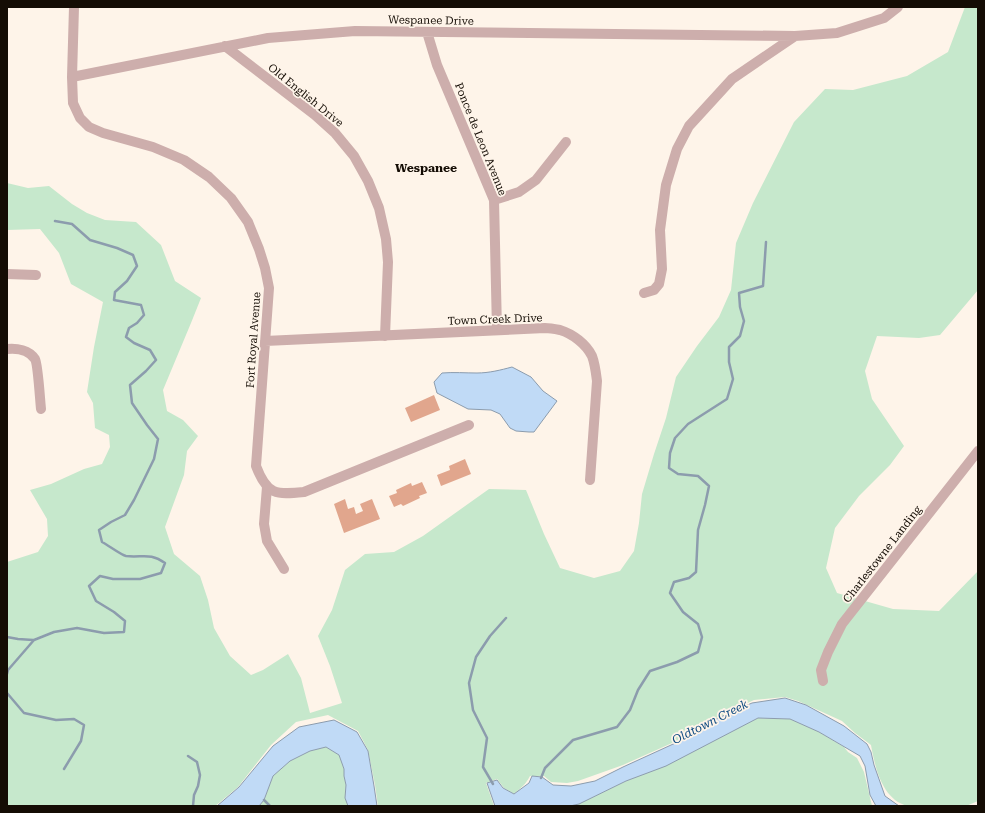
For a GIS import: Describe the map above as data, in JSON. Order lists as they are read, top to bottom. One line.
{"streets":{"street":["Wespanee Drive","Old English Drive","Ponce de Leon Avenue","Town Creek Drive","Fort Royal Avenue","Charlestowne Landing"]},"crossings":[["Wespanee Drive","Old English Drive"],["Wespanee Drive","Ponce de Leon Avenue"],["Wespanee Drive","Fort Royal Avenue"],["Old English Drive","Town Creek Drive"],["Ponce de Leon Avenue","Town Creek Drive"],["Town Creek Drive","Fort Royal Avenue"]],"districts":["Wespanee"],"water":["Oldtown Creek"]}
